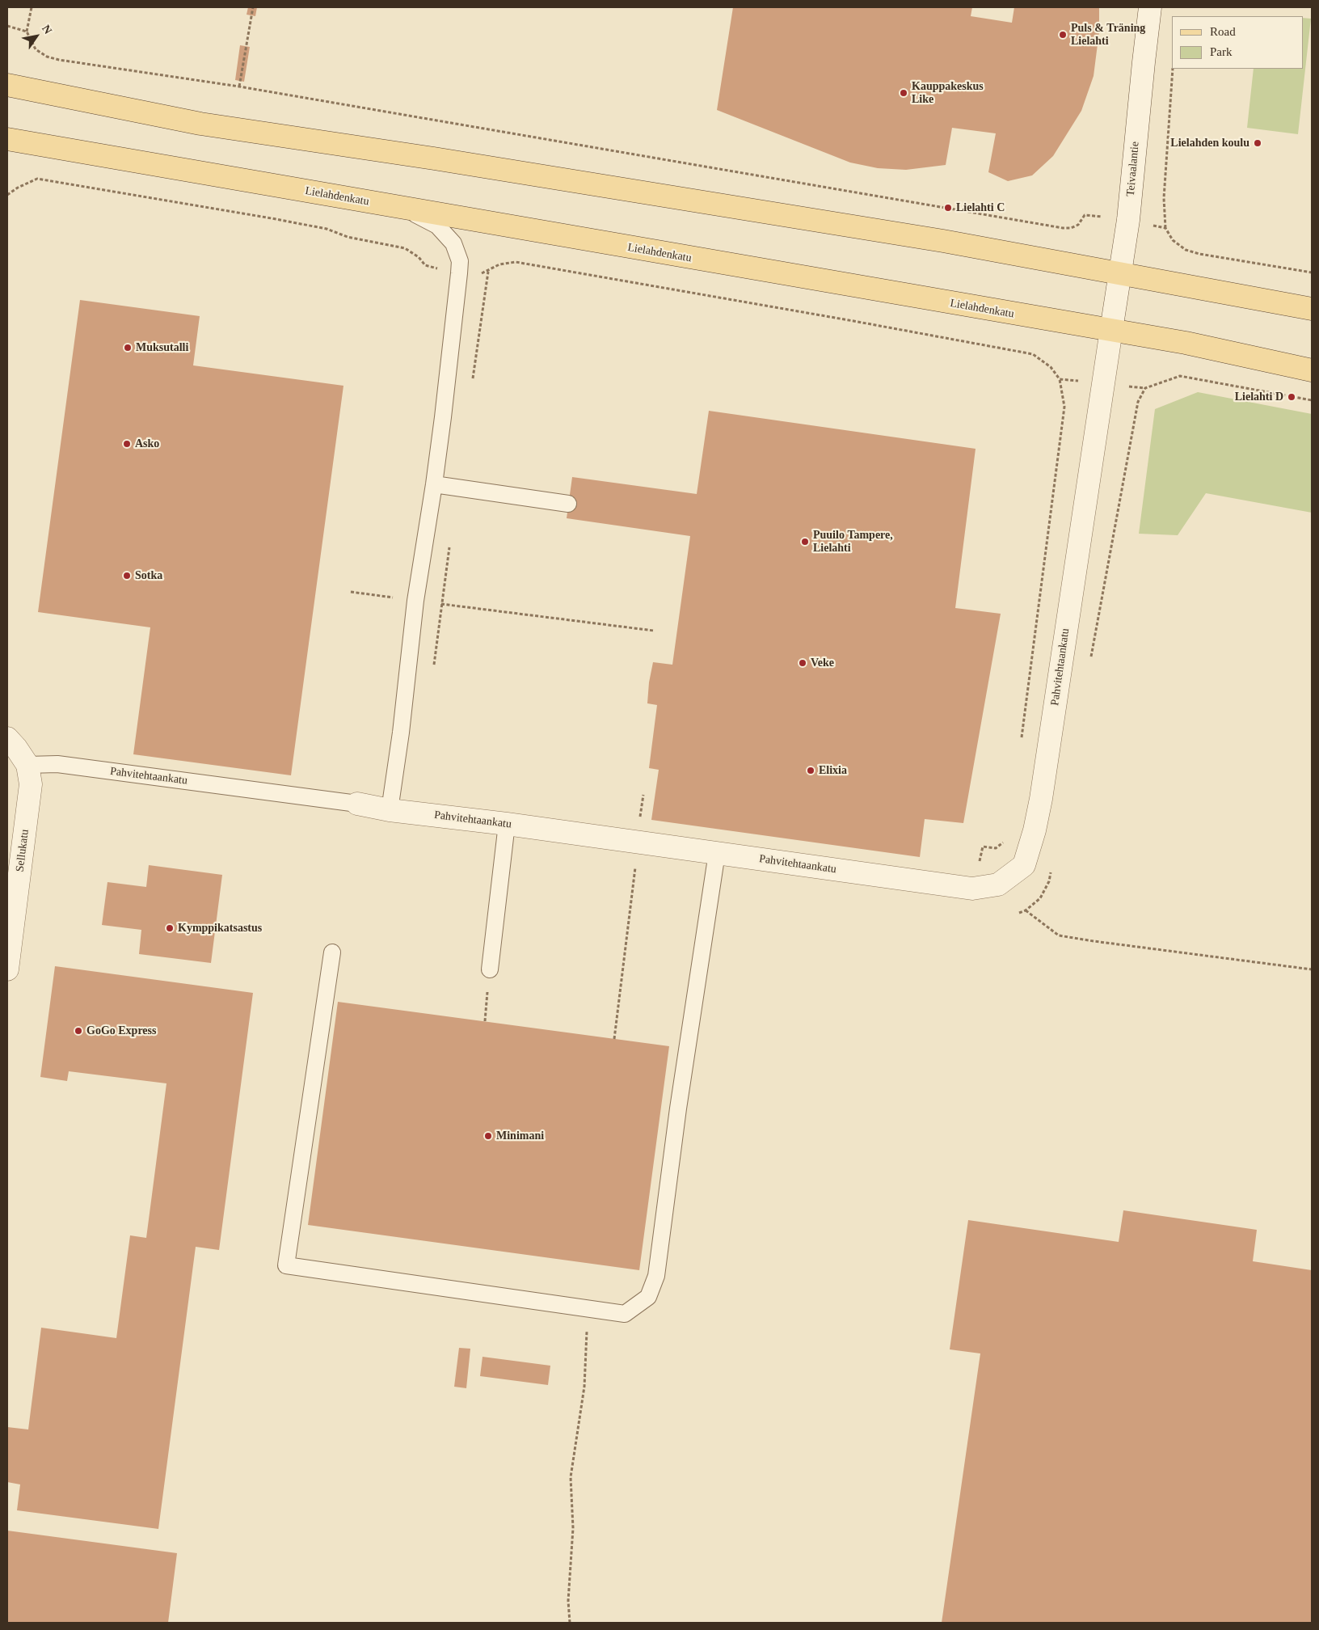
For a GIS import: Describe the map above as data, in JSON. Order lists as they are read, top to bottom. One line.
{"streets":{"main road":["Lielahdenkatu"],"street":["Teivaalantie","Pahvitehtaankatu","Sellukatu"]},"crossings":[["Teivaalantie","Lielahdenkatu"],["Teivaalantie","Pahvitehtaankatu"],["Lielahdenkatu","Pahvitehtaankatu"],["Pahvitehtaankatu","Sellukatu"]],"places":["Puls & Träning Lielahti","Kauppakeskus Like","Lielahden koulu","Lielahti C","Muksutalli","Lielahti D","Asko","Puuilo Tampere, Lielahti","Sotka","Veke","Elixia","Kymppikatsastus","GoGo Express","Minimani"],"legend":["Road","Park"],"north":"top right"}
